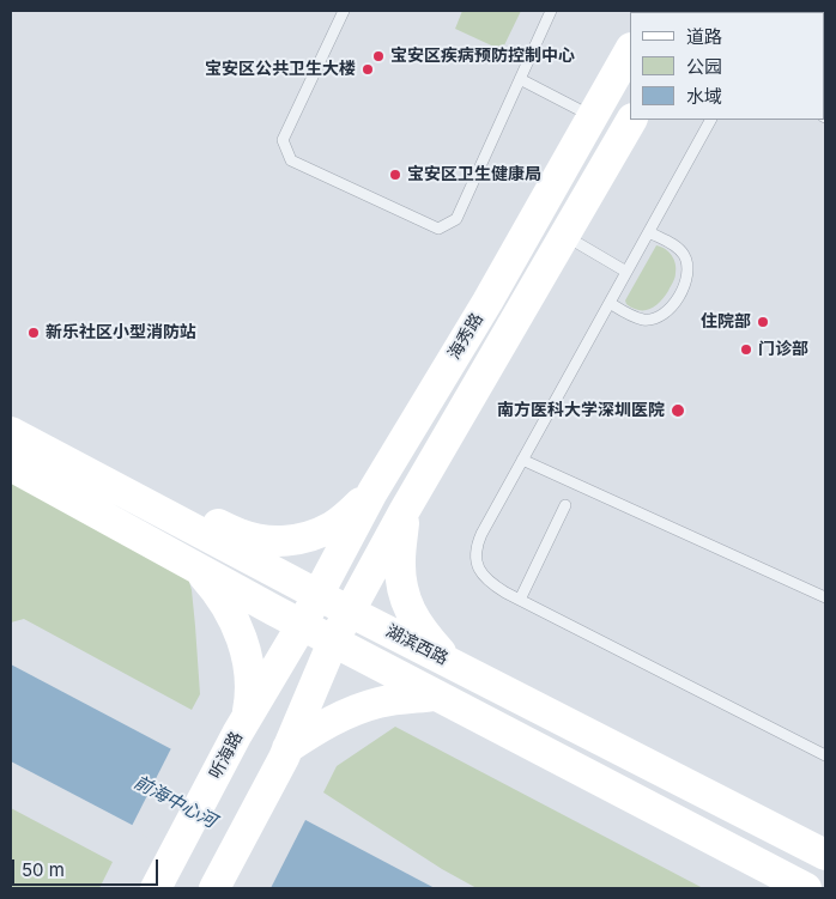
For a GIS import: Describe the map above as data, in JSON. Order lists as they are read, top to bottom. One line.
{"streets":{"main road":["海秀路","湖滨西路","听海路"]},"crossings":[["海秀路","湖滨西路"],["海秀路","听海路"]],"water":["前海中心河"],"places":["宝安区疾病预防控制中心","宝安区公共卫生大楼","宝安区卫生健康局","住院部","新乐社区小型消防站","门诊部","南方医科大学深圳医院"],"legend":["道路","公园","水域"],"scale_bar":"50 m"}
